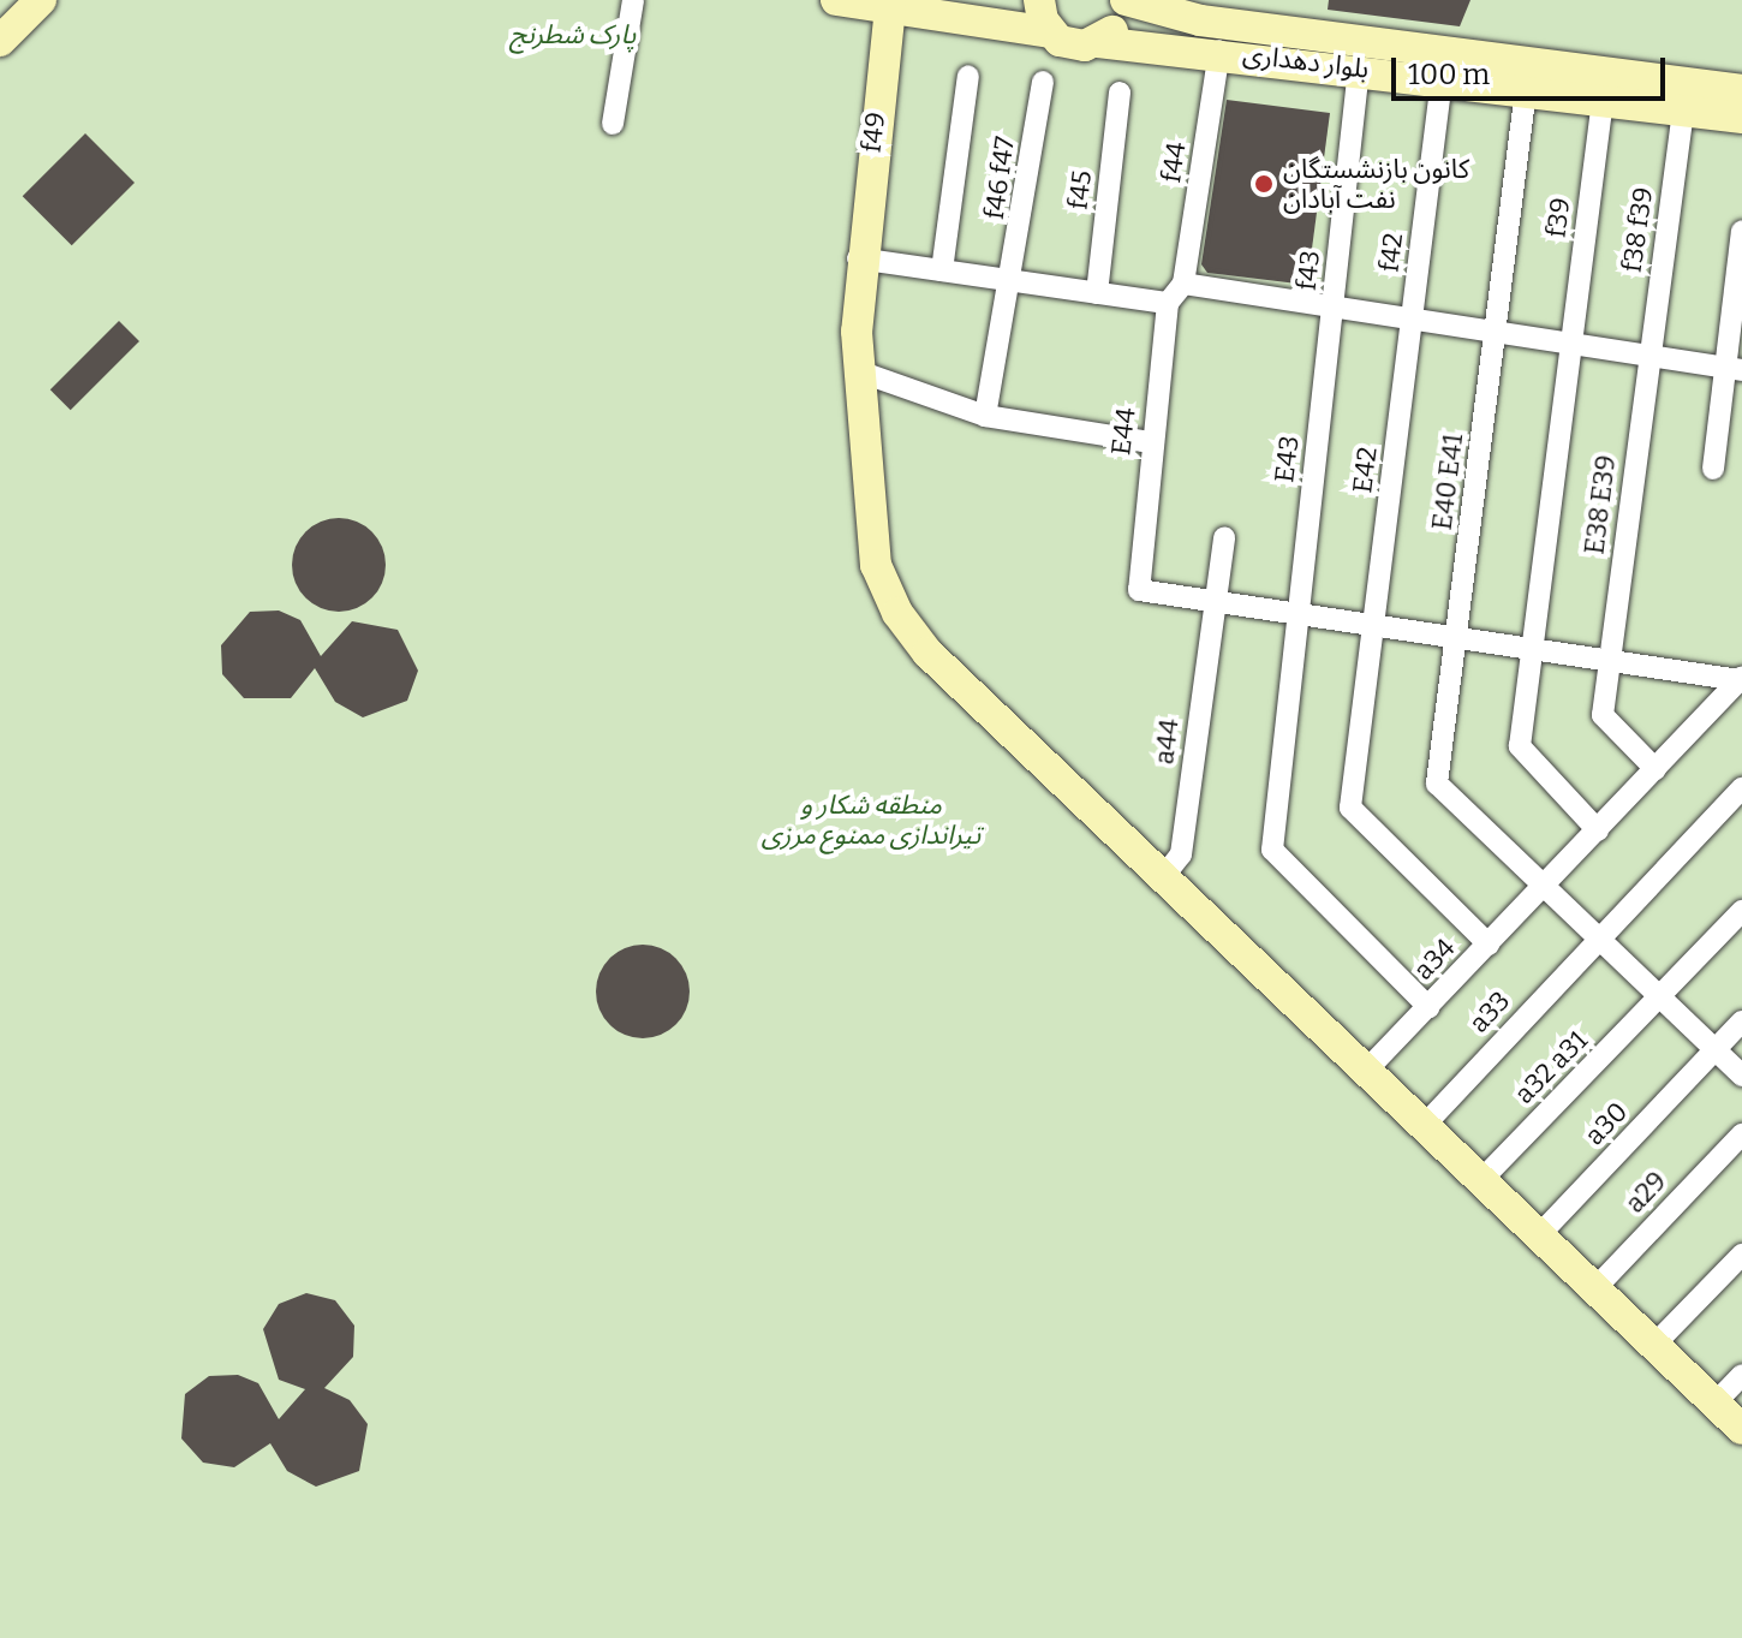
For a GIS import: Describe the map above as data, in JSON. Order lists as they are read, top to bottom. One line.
{"streets":{"main road":["بلوار دهداری","f49"],"street":["f44","f46 f47","f45","f39","f38 f39","f42","f43","E44","E43","E42","E40 E41","E38 E39","a44","a34","a33","a32 a31","a30","a29"]},"crossings":[["بلوار دهداری","f44"],["بلوار دهداری","f39"],["بلوار دهداری","f38 f39"],["بلوار دهداری","f42"],["بلوار دهداری","f43"],["بلوار دهداری","E40 E41"],["f49","a44"],["f49","a34"],["f49","a33"],["f49","a32 a31"],["f49","a30"],["f49","a29"],["f39","a34"],["f38 f39","E38 E39"],["f42","E42"],["f43","E43"],["E44","a44"],["E43","a34"],["E42","a34"],["E40 E41","a34"],["E38 E39","a34"]],"parks":["پارک شطرنج","منطقه شکار و تیراندازی ممنوع مرزی"],"places":["کانون بازنشستگان نفت آبادان"],"scale_bar":"100 m"}
